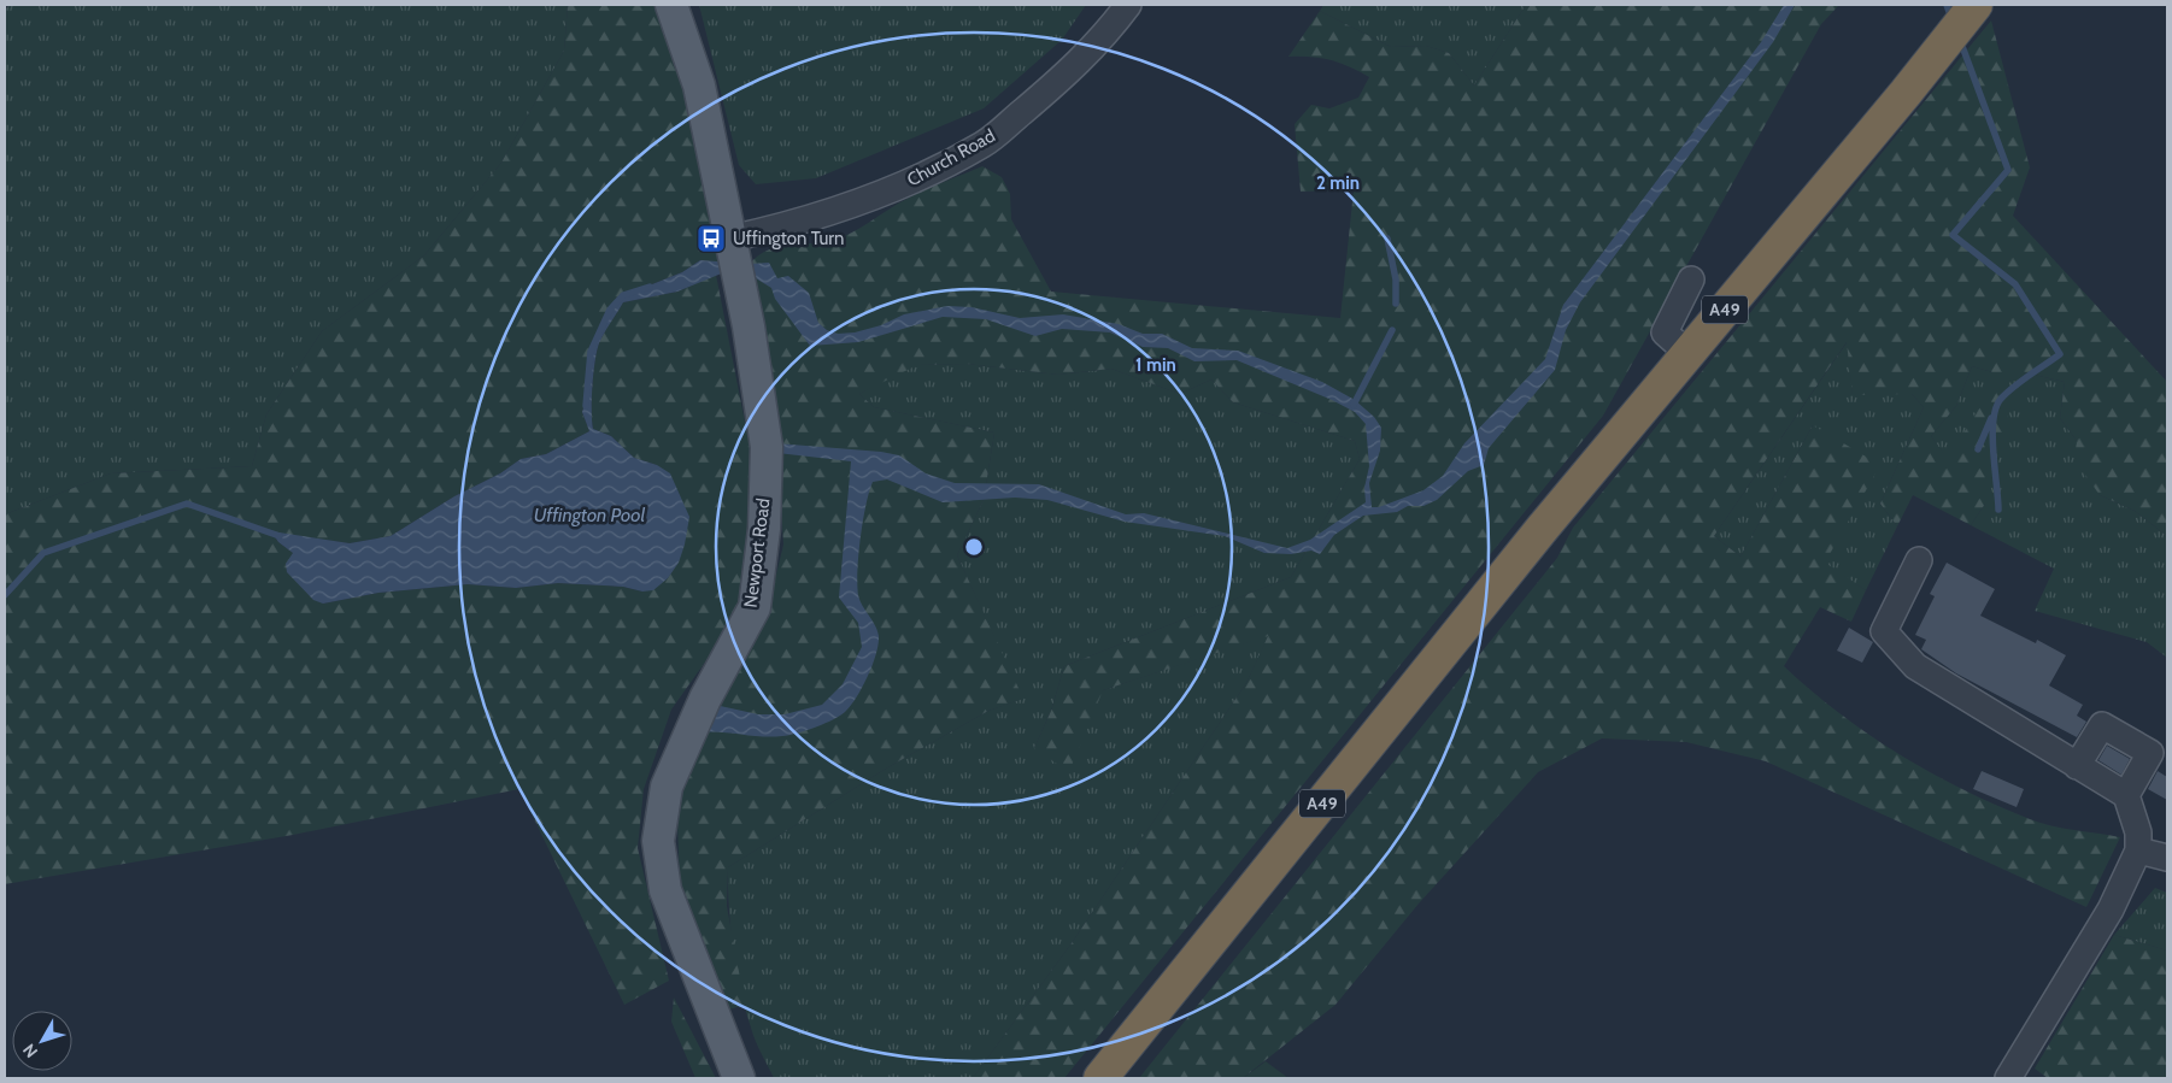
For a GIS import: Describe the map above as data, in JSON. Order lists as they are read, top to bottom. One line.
{"streets":{"highway":["A49"],"main road":["Newport Road"],"street":["Church Road"]},"crossings":[["Church Road","Newport Road"]],"water":["Uffington Pool"],"places":{"bus stop":["Uffington Turn"]},"north":"bottom left","rings":["2 min","1 min"]}
